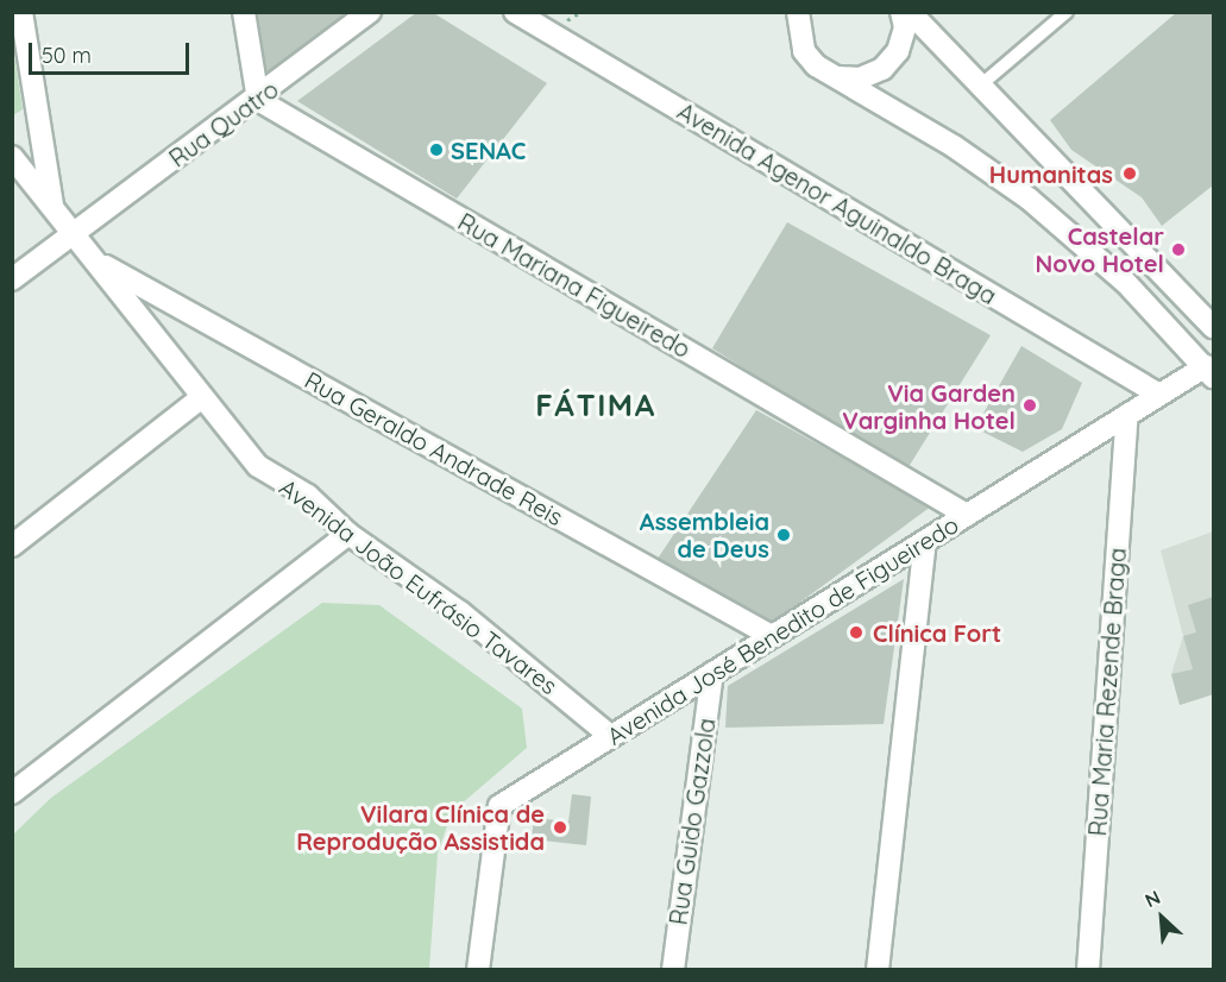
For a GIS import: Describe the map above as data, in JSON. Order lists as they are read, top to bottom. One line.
{"streets":{"street":["Rua Quatro","Avenida Agenor Aguinaldo Braga","Rua Mariana Figueiredo","Rua Geraldo Andrade Reis","Avenida João Eufrásio Tavares","Avenida José Benedito de Figueiredo","Rua Maria Rezende Braga","Rua Guido Gazzola"]},"crossings":[["Rua Quatro","Rua Mariana Figueiredo"],["Rua Quatro","Avenida João Eufrásio Tavares"],["Avenida Agenor Aguinaldo Braga","Avenida José Benedito de Figueiredo"],["Rua Mariana Figueiredo","Avenida José Benedito de Figueiredo"],["Rua Geraldo Andrade Reis","Avenida João Eufrásio Tavares"],["Rua Geraldo Andrade Reis","Avenida José Benedito de Figueiredo"],["Avenida João Eufrásio Tavares","Avenida José Benedito de Figueiredo"],["Avenida José Benedito de Figueiredo","Rua Maria Rezende Braga"],["Avenida José Benedito de Figueiredo","Rua Guido Gazzola"]],"districts":["FÁTIMA"],"places":["SENAC","Humanitas","Castelar Novo Hotel","Via Garden Varginha Hotel","Assembleia de Deus","Clínica Fort","Vilara Clínica de Reprodução Assistida"],"scale_bar":"50 m","north":"top left"}
